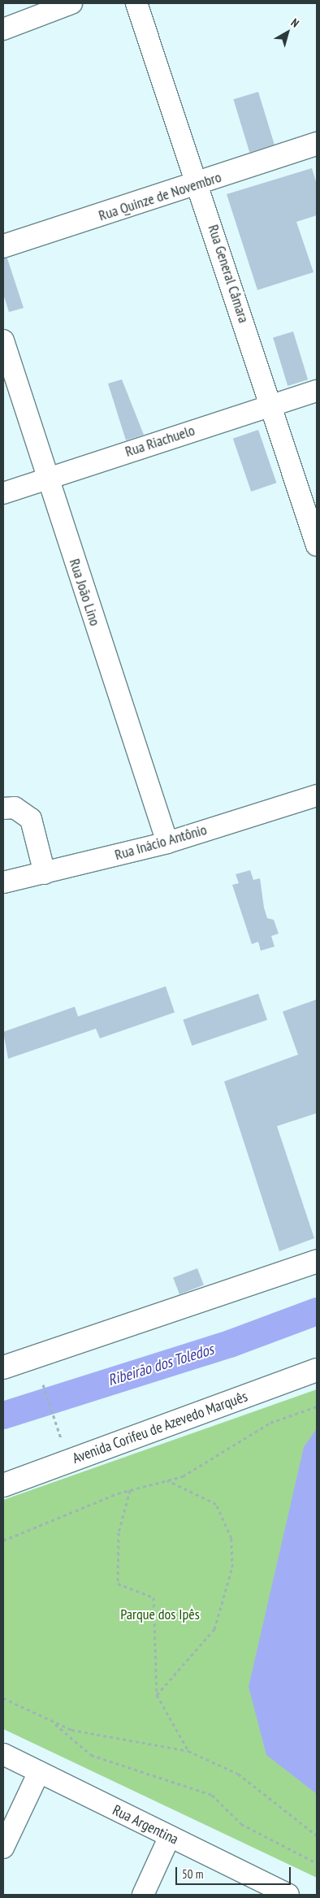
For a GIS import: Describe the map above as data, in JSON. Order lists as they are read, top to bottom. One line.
{"streets":{"main road":["Rua Quinze de Novembro","Avenida Corifeu de Azevedo Marquês"],"street":["Rua General Câmara","Rua Riachuelo","Rua João Lino","Rua Inácio Antônio","Rua Argentina"]},"crossings":[["Rua Quinze de Novembro","Rua General Câmara"],["Rua General Câmara","Rua Riachuelo"],["Rua Riachuelo","Rua João Lino"],["Rua João Lino","Rua Inácio Antônio"]],"water":["Ribeirão dos Toledos"],"parks":["Parque dos Ipês"],"scale_bar":"50 m","north":"top right"}
